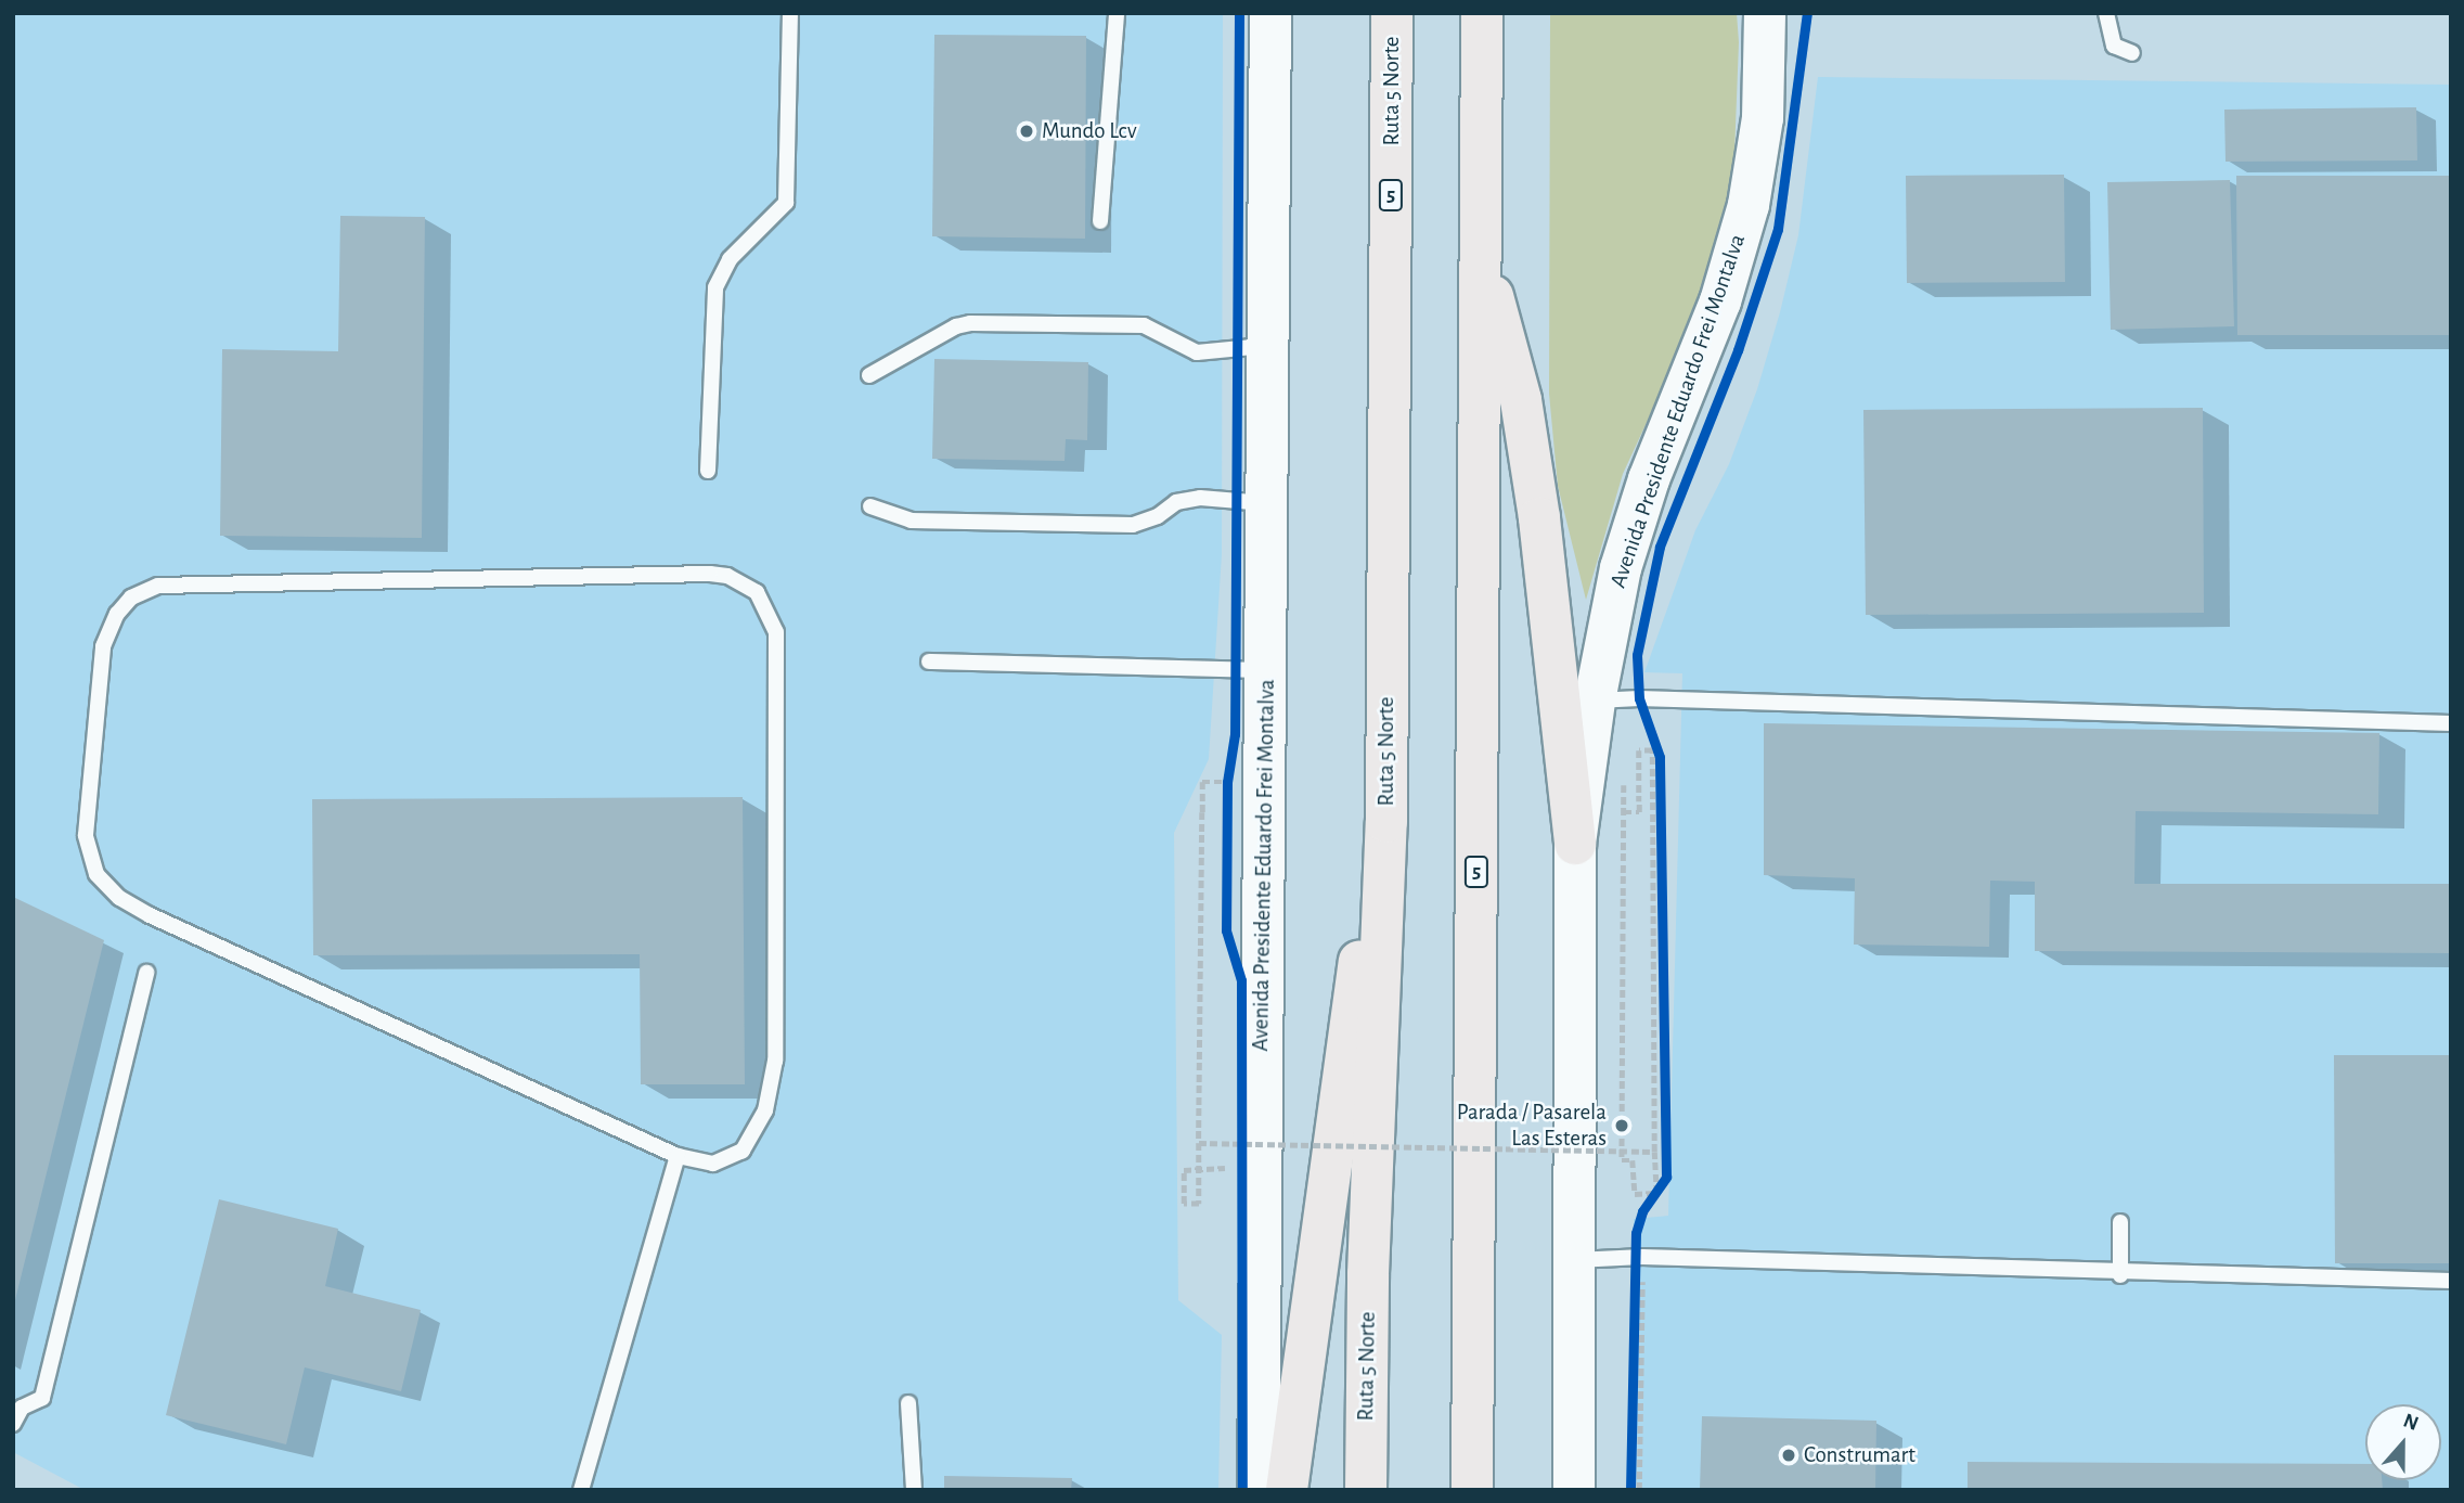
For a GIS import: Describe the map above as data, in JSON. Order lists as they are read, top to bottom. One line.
{"streets":{"highway":["Ruta 5 Norte","5"],"main road":["Avenida Presidente Eduardo Frei Montalva"]},"places":["Mundo Lcv","Parada / Pasarela Las Esteras","Construmart"],"north":"top"}
